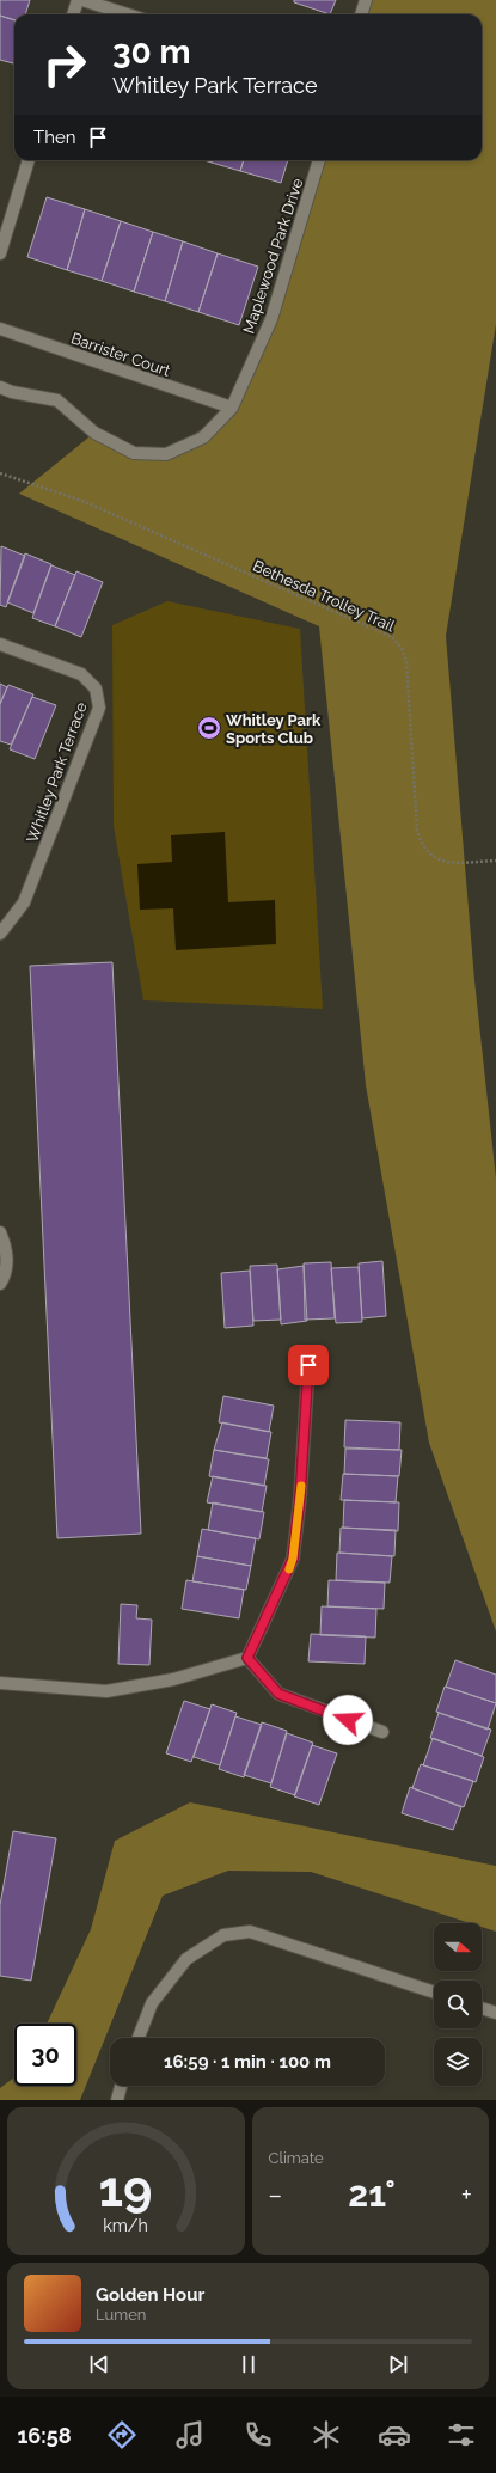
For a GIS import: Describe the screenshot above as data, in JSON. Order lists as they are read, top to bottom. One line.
{"streets":{"street":["Maplewood Park Drive","Barrister Court","Whitley Park Terrace"],"path":["Bethesda Trolley Trail"]},"crossings":[["Maplewood Park Drive","Barrister Court"]],"places":{"sports":["Whitley Park Sports Club"]},"north":"right","page":{"turn":["30 m","Whitley Park Terrace"],"then":"Then","limit":"30","trip":"16:59 · 1 min · 100 m","tile":"Climate","heat":["−","21°","+"],"song":["Golden Hour","Lumen"],"tabs":"16:58","gauge":["19","km/h"]}}
